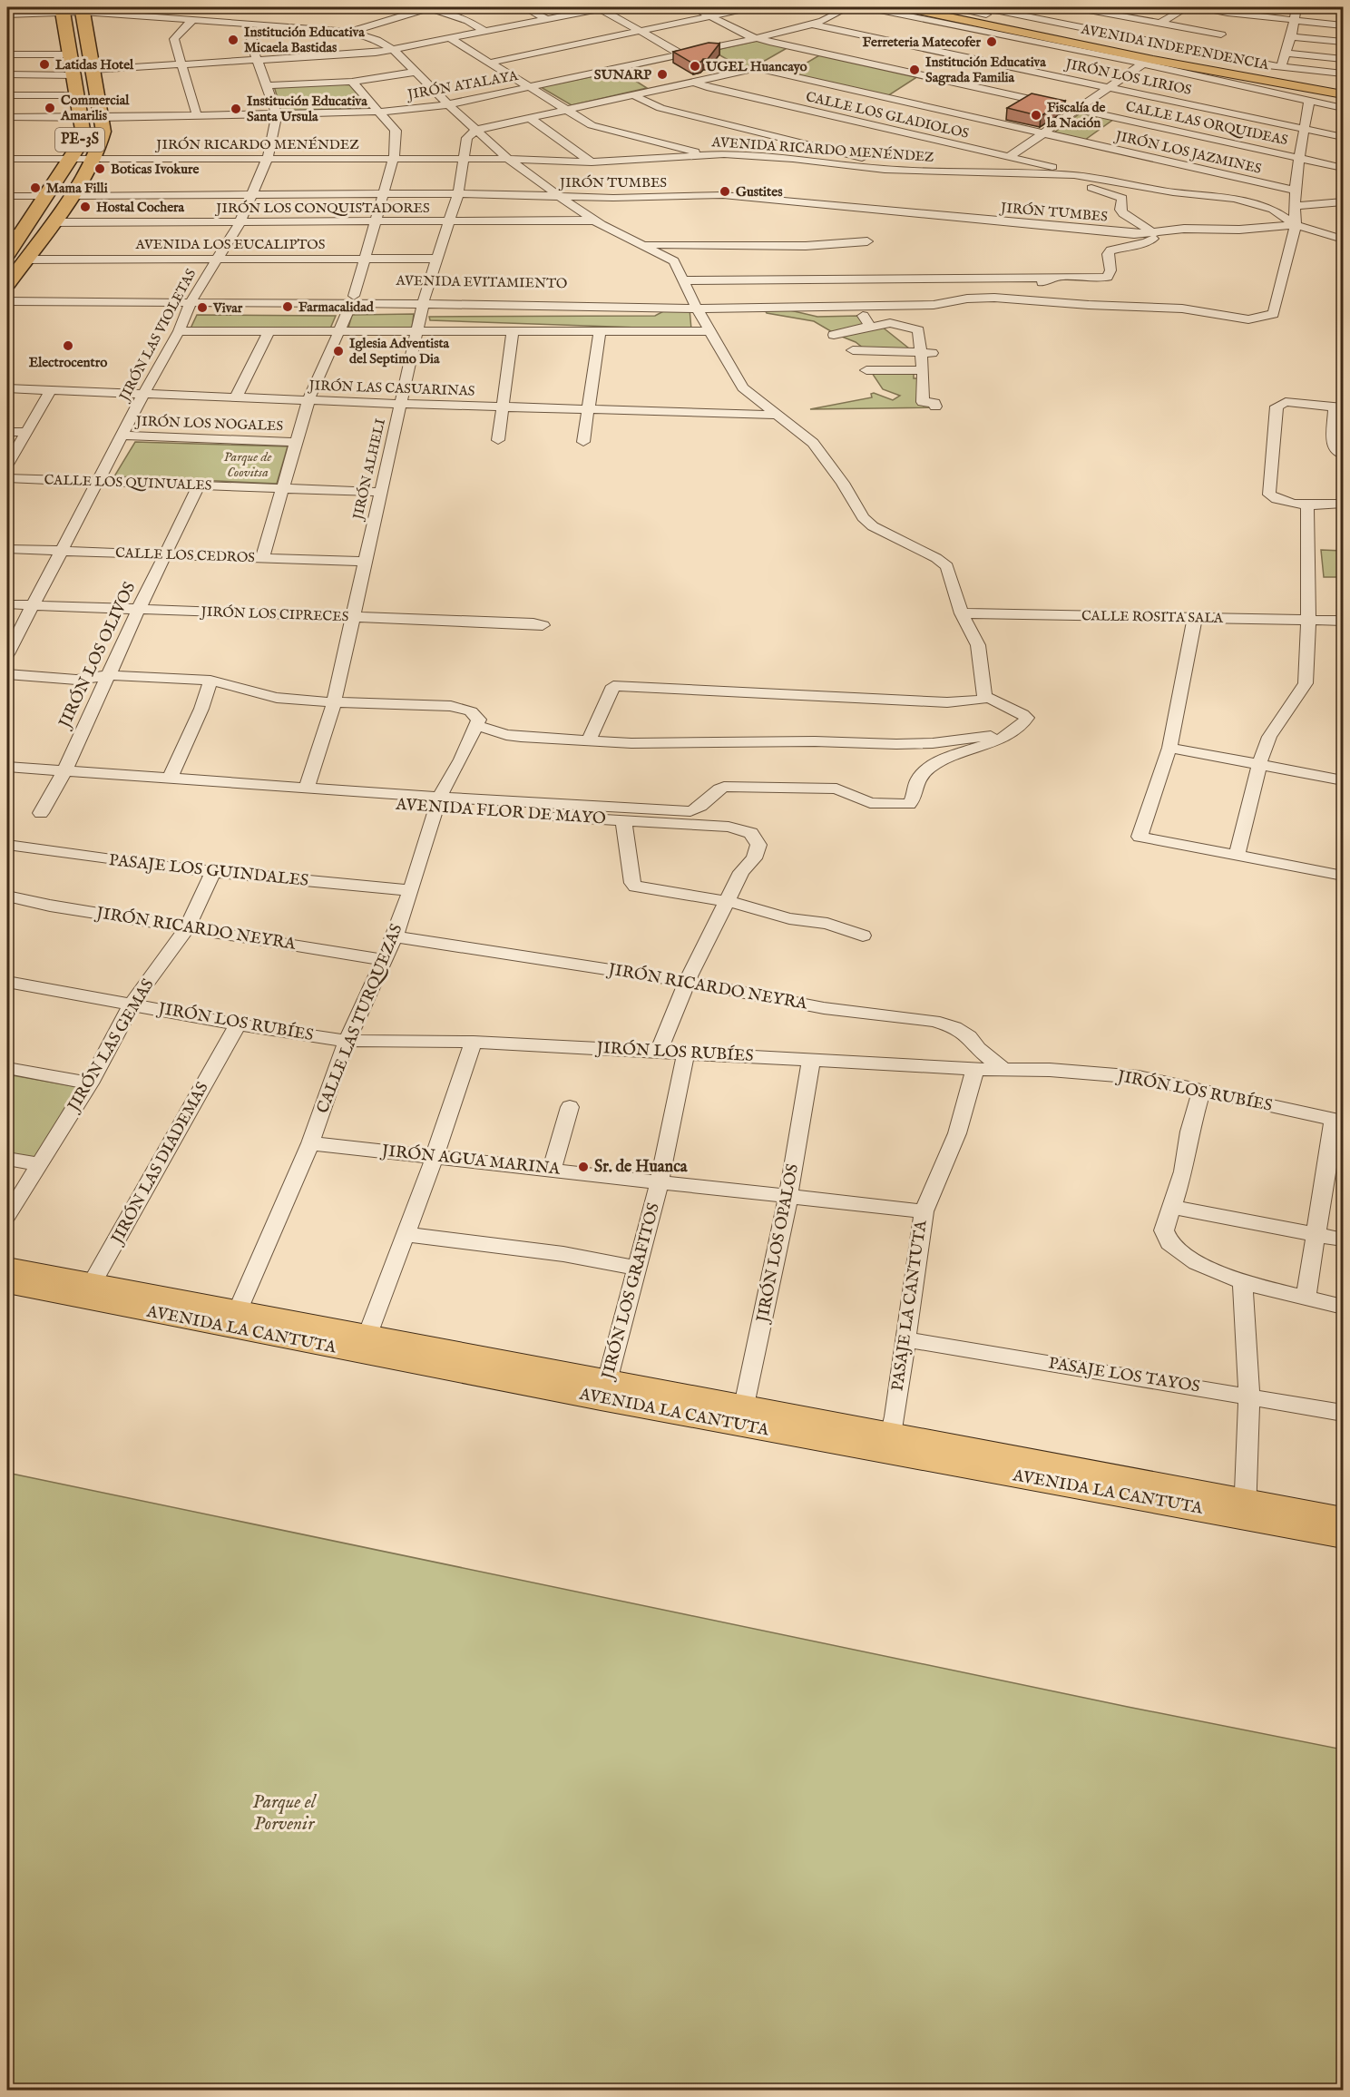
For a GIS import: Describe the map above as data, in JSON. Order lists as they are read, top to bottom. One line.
{"streets":{"highway":["PE-3S"],"main road":["AVENIDA INDEPENDENCIA","AVENIDA LA CANTUTA"],"street":["JIRÓN LOS LIRIOS","JIRÓN ATALAYA","CALLE LOS GLADIOLOS","CALLE LAS ORQUIDEAS","JIRÓN RICARDO MENÉNDEZ","AVENIDA RICARDO MENÉNDEZ","JIRÓN LOS JAZMINES","JIRÓN TUMBES","JIRÓN LOS CONQUISTADORES","AVENIDA LOS EUCALIPTOS","AVENIDA EVITAMIENTO","JIRÓN LAS VIOLETAS","JIRÓN LAS CASUARINAS","JIRÓN LOS NOGALES","JIRÓN ALHELI","CALLE LOS QUINUALES","CALLE LOS CEDROS","JIRÓN LOS CIPRECES","CALLE ROSITA SALA","JIRÓN LOS OLIVOS","AVENIDA FLOR DE MAYO","PASAJE LOS GUINDALES","JIRÓN RICARDO NEYRA","CALLE LAS TURQUEZAS","JIRÓN LOS RUBÍES","JIRÓN LAS GEMAS","JIRÓN AGUA MARINA","JIRÓN LAS DIADEMAS","JIRÓN LOS OPALOS","JIRÓN LOS GRAFITOS","PASAJE LA CANTUTA","PASAJE LOS TAYOS"]},"crossings":[["JIRÓN LOS LIRIOS","JIRÓN ATALAYA"],["JIRÓN ATALAYA","CALLE LAS ORQUIDEAS"],["JIRÓN ATALAYA","PE-3S"],["JIRÓN ATALAYA","JIRÓN LAS VIOLETAS"],["CALLE LOS GLADIOLOS","AVENIDA RICARDO MENÉNDEZ"],["CALLE LOS GLADIOLOS","JIRÓN LOS JAZMINES"],["PE-3S","JIRÓN RICARDO MENÉNDEZ"],["PE-3S","JIRÓN TUMBES"],["PE-3S","JIRÓN LOS CONQUISTADORES"],["PE-3S","AVENIDA LOS EUCALIPTOS"],["JIRÓN RICARDO MENÉNDEZ","AVENIDA RICARDO MENÉNDEZ"],["JIRÓN RICARDO MENÉNDEZ","JIRÓN LAS VIOLETAS"],["JIRÓN RICARDO MENÉNDEZ","JIRÓN ALHELI"],["AVENIDA RICARDO MENÉNDEZ","AVENIDA EVITAMIENTO"],["JIRÓN TUMBES","AVENIDA EVITAMIENTO"],["JIRÓN TUMBES","JIRÓN LAS VIOLETAS"],["JIRÓN TUMBES","JIRÓN ALHELI"],["JIRÓN LOS CONQUISTADORES","JIRÓN LAS VIOLETAS"],["JIRÓN LOS CONQUISTADORES","JIRÓN ALHELI"],["AVENIDA LOS EUCALIPTOS","JIRÓN LAS VIOLETAS"],["AVENIDA LOS EUCALIPTOS","JIRÓN ALHELI"],["AVENIDA EVITAMIENTO","JIRÓN LAS VIOLETAS"],["AVENIDA EVITAMIENTO","JIRÓN ALHELI"],["JIRÓN LAS VIOLETAS","JIRÓN LAS CASUARINAS"],["JIRÓN LAS VIOLETAS","JIRÓN LOS NOGALES"],["JIRÓN LAS VIOLETAS","CALLE LOS QUINUALES"],["JIRÓN LAS VIOLETAS","CALLE LOS CEDROS"],["JIRÓN LAS VIOLETAS","JIRÓN LOS CIPRECES"],["JIRÓN LAS CASUARINAS","JIRÓN ALHELI"],["JIRÓN ALHELI","CALLE LOS QUINUALES"],["JIRÓN ALHELI","CALLE LOS CEDROS"],["JIRÓN ALHELI","JIRÓN LOS CIPRECES"],["JIRÓN ALHELI","AVENIDA FLOR DE MAYO"],["CALLE LOS QUINUALES","JIRÓN LOS OLIVOS"],["CALLE LOS CEDROS","JIRÓN LOS OLIVOS"],["JIRÓN LOS CIPRECES","JIRÓN LOS OLIVOS"],["JIRÓN LOS OLIVOS","AVENIDA FLOR DE MAYO"],["AVENIDA FLOR DE MAYO","JIRÓN RICARDO NEYRA"],["AVENIDA FLOR DE MAYO","CALLE LAS TURQUEZAS"],["AVENIDA FLOR DE MAYO","JIRÓN LOS RUBÍES"],["PASAJE LOS GUINDALES","CALLE LAS TURQUEZAS"],["PASAJE LOS GUINDALES","JIRÓN LAS GEMAS"],["JIRÓN RICARDO NEYRA","CALLE LAS TURQUEZAS"],["JIRÓN RICARDO NEYRA","JIRÓN LOS RUBÍES"],["JIRÓN RICARDO NEYRA","JIRÓN LAS GEMAS"],["CALLE LAS TURQUEZAS","JIRÓN LOS RUBÍES"],["CALLE LAS TURQUEZAS","JIRÓN AGUA MARINA"],["CALLE LAS TURQUEZAS","AVENIDA LA CANTUTA"],["JIRÓN LOS RUBÍES","JIRÓN LAS GEMAS"],["JIRÓN LOS RUBÍES","JIRÓN LAS DIADEMAS"],["JIRÓN LOS RUBÍES","JIRÓN LOS OPALOS"],["JIRÓN LOS RUBÍES","JIRÓN LOS GRAFITOS"],["JIRÓN LOS RUBÍES","PASAJE LA CANTUTA"],["JIRÓN AGUA MARINA","JIRÓN LOS OPALOS"],["JIRÓN AGUA MARINA","JIRÓN LOS GRAFITOS"],["JIRÓN AGUA MARINA","PASAJE LA CANTUTA"],["JIRÓN LAS DIADEMAS","AVENIDA LA CANTUTA"],["JIRÓN LOS OPALOS","AVENIDA LA CANTUTA"],["JIRÓN LOS GRAFITOS","AVENIDA LA CANTUTA"],["PASAJE LA CANTUTA","AVENIDA LA CANTUTA"],["PASAJE LA CANTUTA","PASAJE LOS TAYOS"]],"parks":["Parque de Coovitsa","Parque el Porvenir"],"places":["Institución Educativa Micaela Bastidas","Ferreteria Matecofer","Latidas Hotel","UGEL Huancayo","Institución Educativa Sagrada Familia","SUNARP","Commercial Amarilis","Institución Educativa Santa Ursula","Fiscalía de la Nación","Boticas Ivokure","Mama Filli","Gustites","Hostal Cochera","Farmacalidad","Vivar","Electrocentro","Iglesia Adventista del Septimo Dia","Sr. de Huanca"]}
